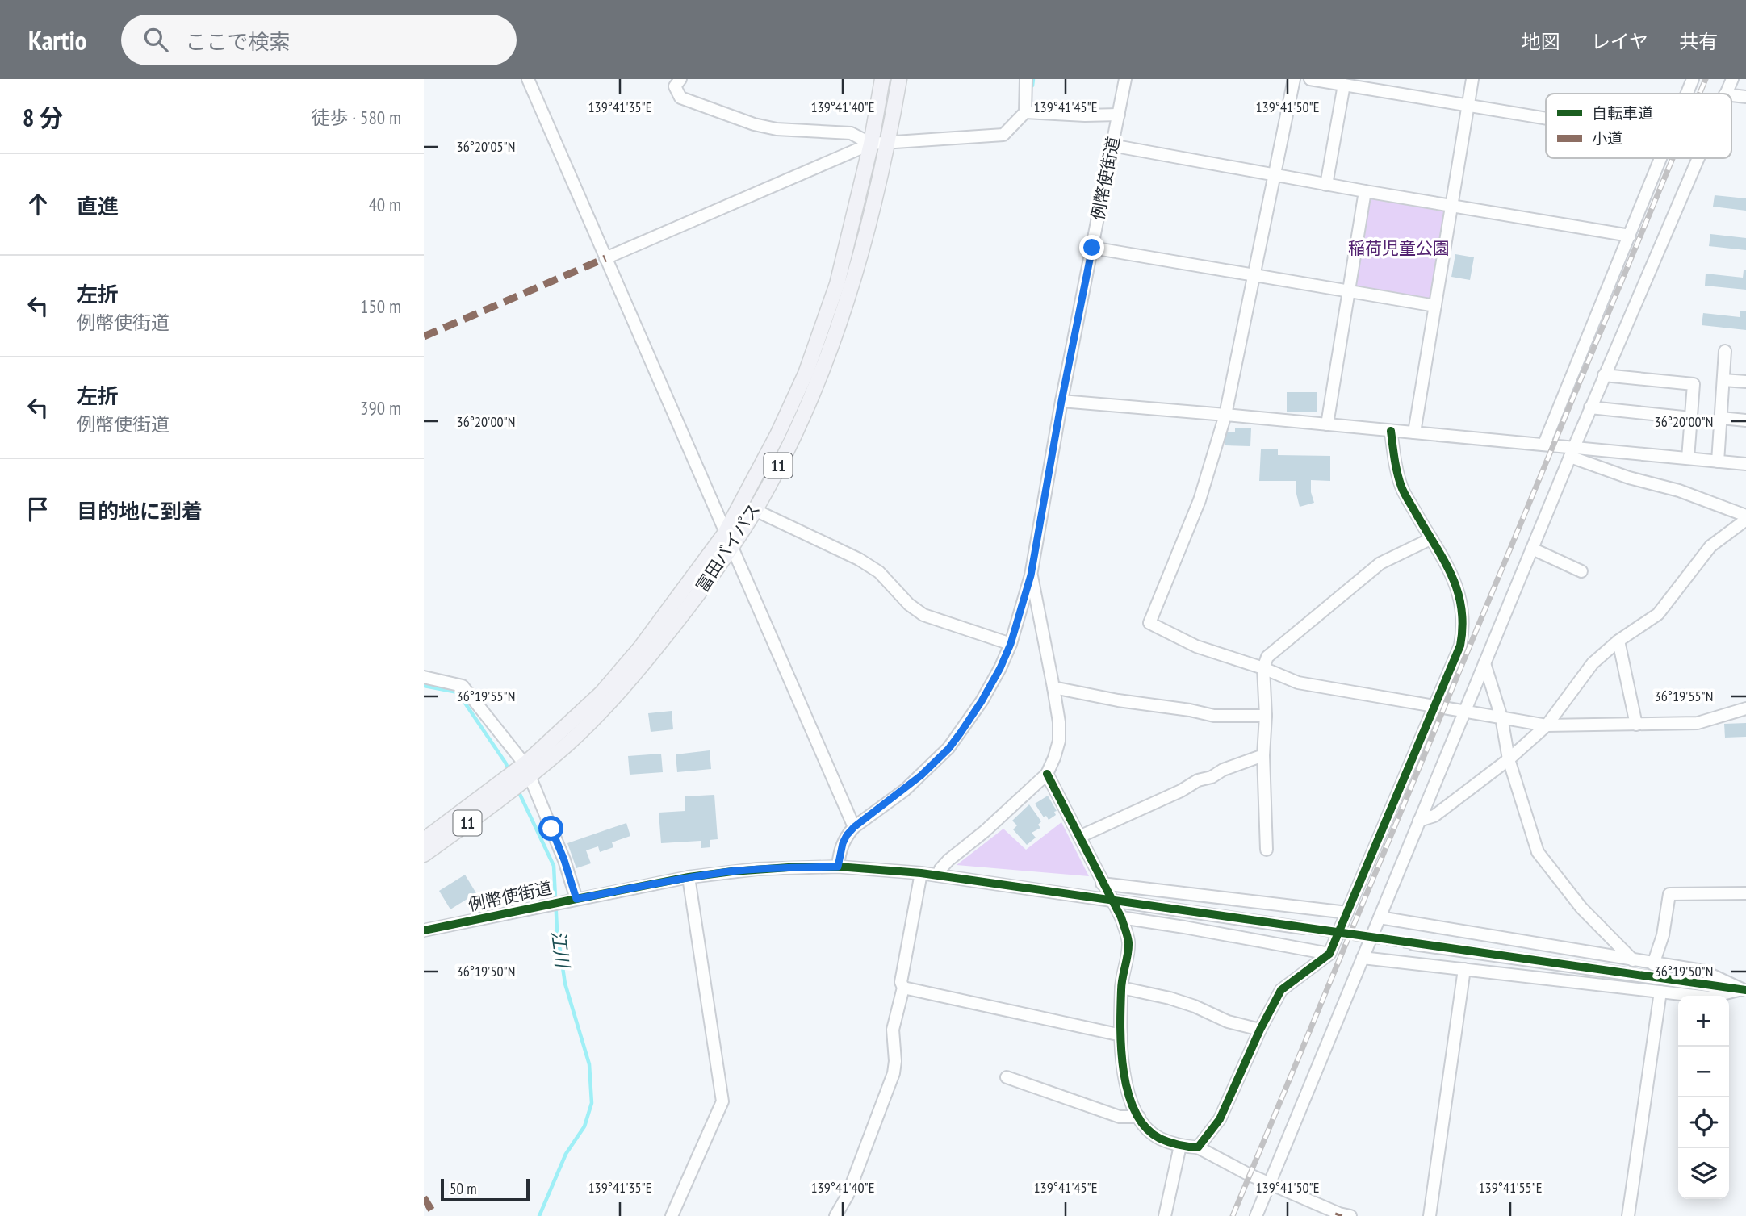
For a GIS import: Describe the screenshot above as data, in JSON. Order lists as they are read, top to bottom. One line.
{"streets":{"main road":["11","富田バイパス"],"street":["例幣使街道"]},"water":["江川"],"parks":["稲荷児童公園"],"legend":["自転車道","小道"],"scale_bar":"50 m","page":{"header":"Kartio","search":"ここで検索","nav":["地図","レイヤ","共有"],"heading":["8 分","徒歩 · 580 m"],"list":[["直進","40 m"],["左折","例幣使街道","150 m"],["左折","例幣使街道","390 m"],"目的地に到着"],"map_buttons":["+","−"],"scale":"50 m"},"coordinates":["139°41'35\"E","139°41'40\"E","139°41'45\"E","139°41'50\"E","36°20'05\"N","36°20'00\"N","36°19'55\"N","36°19'50\"N","139°41'55\"E"]}
